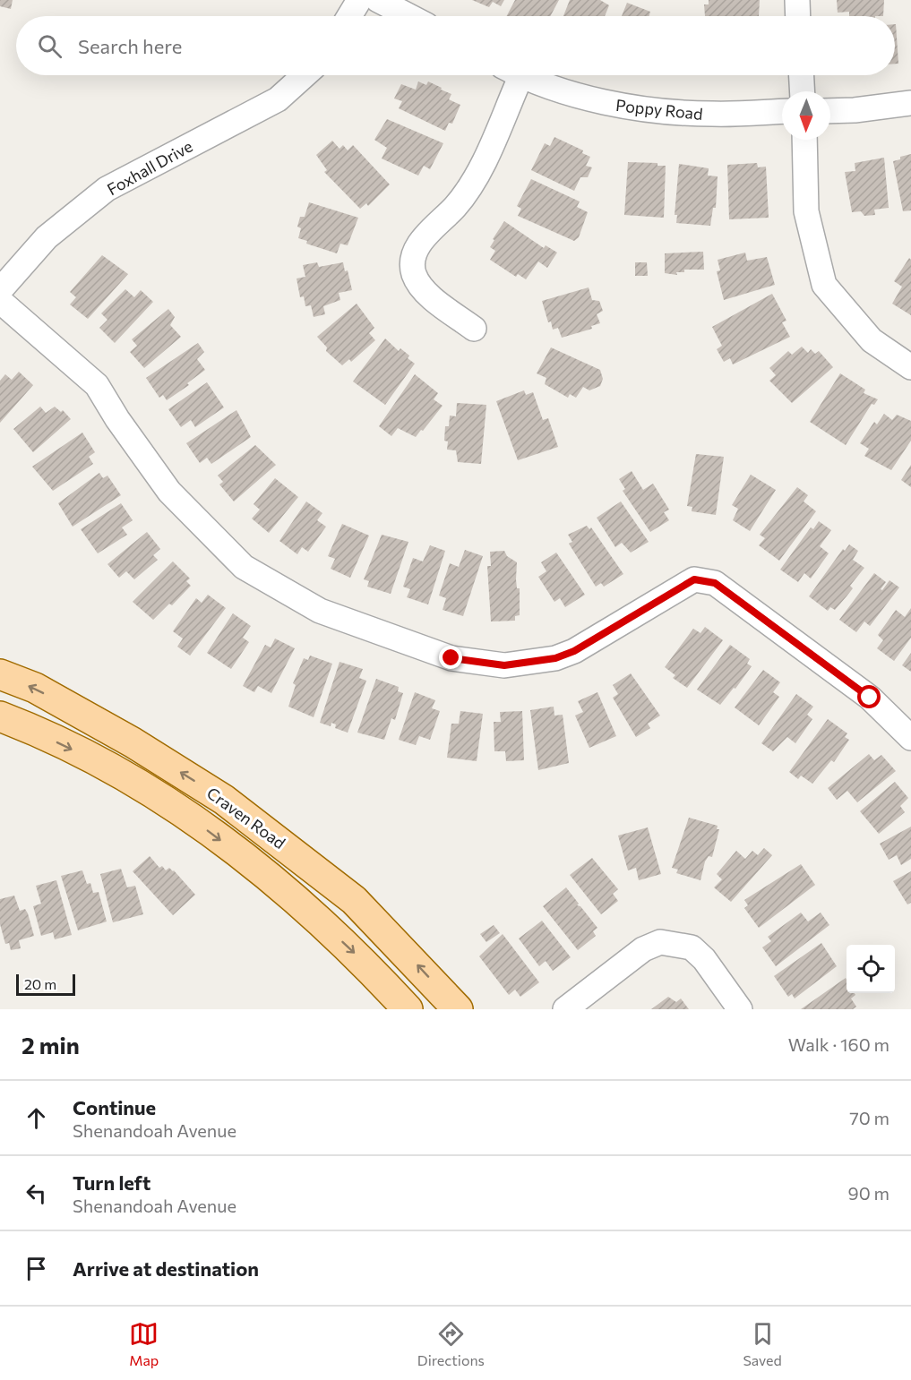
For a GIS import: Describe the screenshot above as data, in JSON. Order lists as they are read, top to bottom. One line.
{"streets":{"main road":["Craven Road"],"street":["Poppy Road","Foxhall Drive"]},"scale_bar":"20 m","north":"bottom","page":{"search":"Search here","scale":"20 m","heading":["2 min","Walk · 160 m"],"list":[["Continue","Shenandoah Avenue","70 m"],["Turn left","Shenandoah Avenue","90 m"],"Arrive at destination"],"nav":["Map","Directions","Saved"]}}
